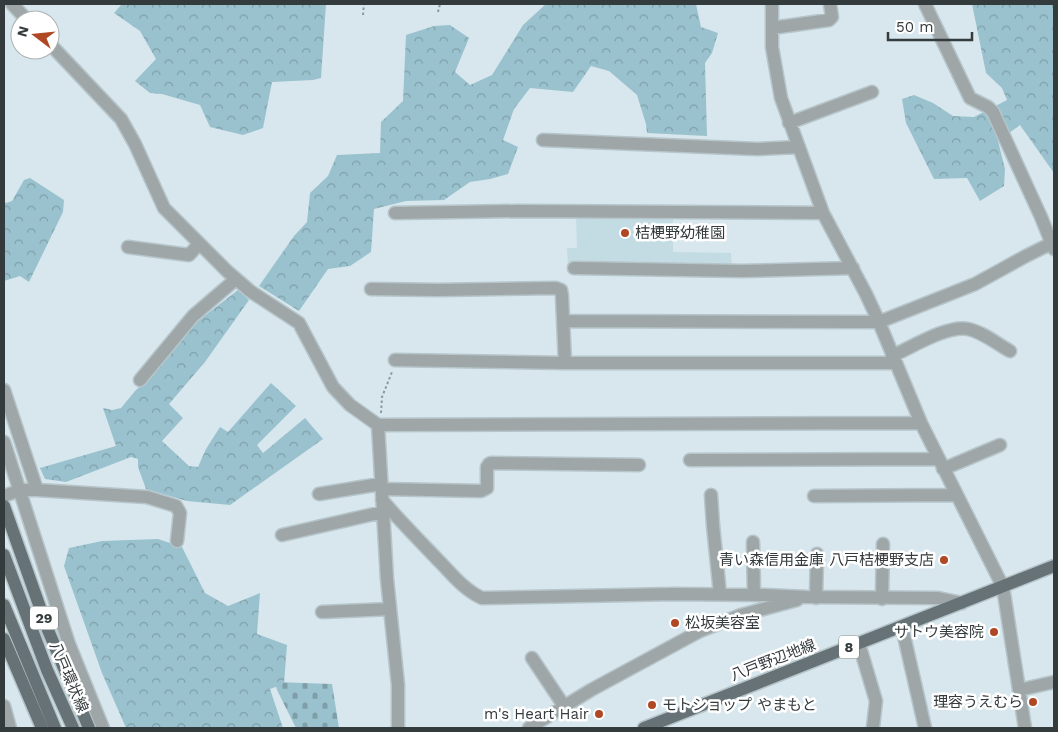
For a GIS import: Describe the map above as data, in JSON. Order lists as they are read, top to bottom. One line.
{"streets":{"main road":["29","8","八戸野辺地線","八戸環状線"]},"places":["桔梗野幼稚園","青い森信用金庫 八戸桔梗野支店","松坂美容室","サトウ美容院","理容うえむら","モトショップ やまもと","m's Heart Hair"],"scale_bar":"50 m","north":"left"}
